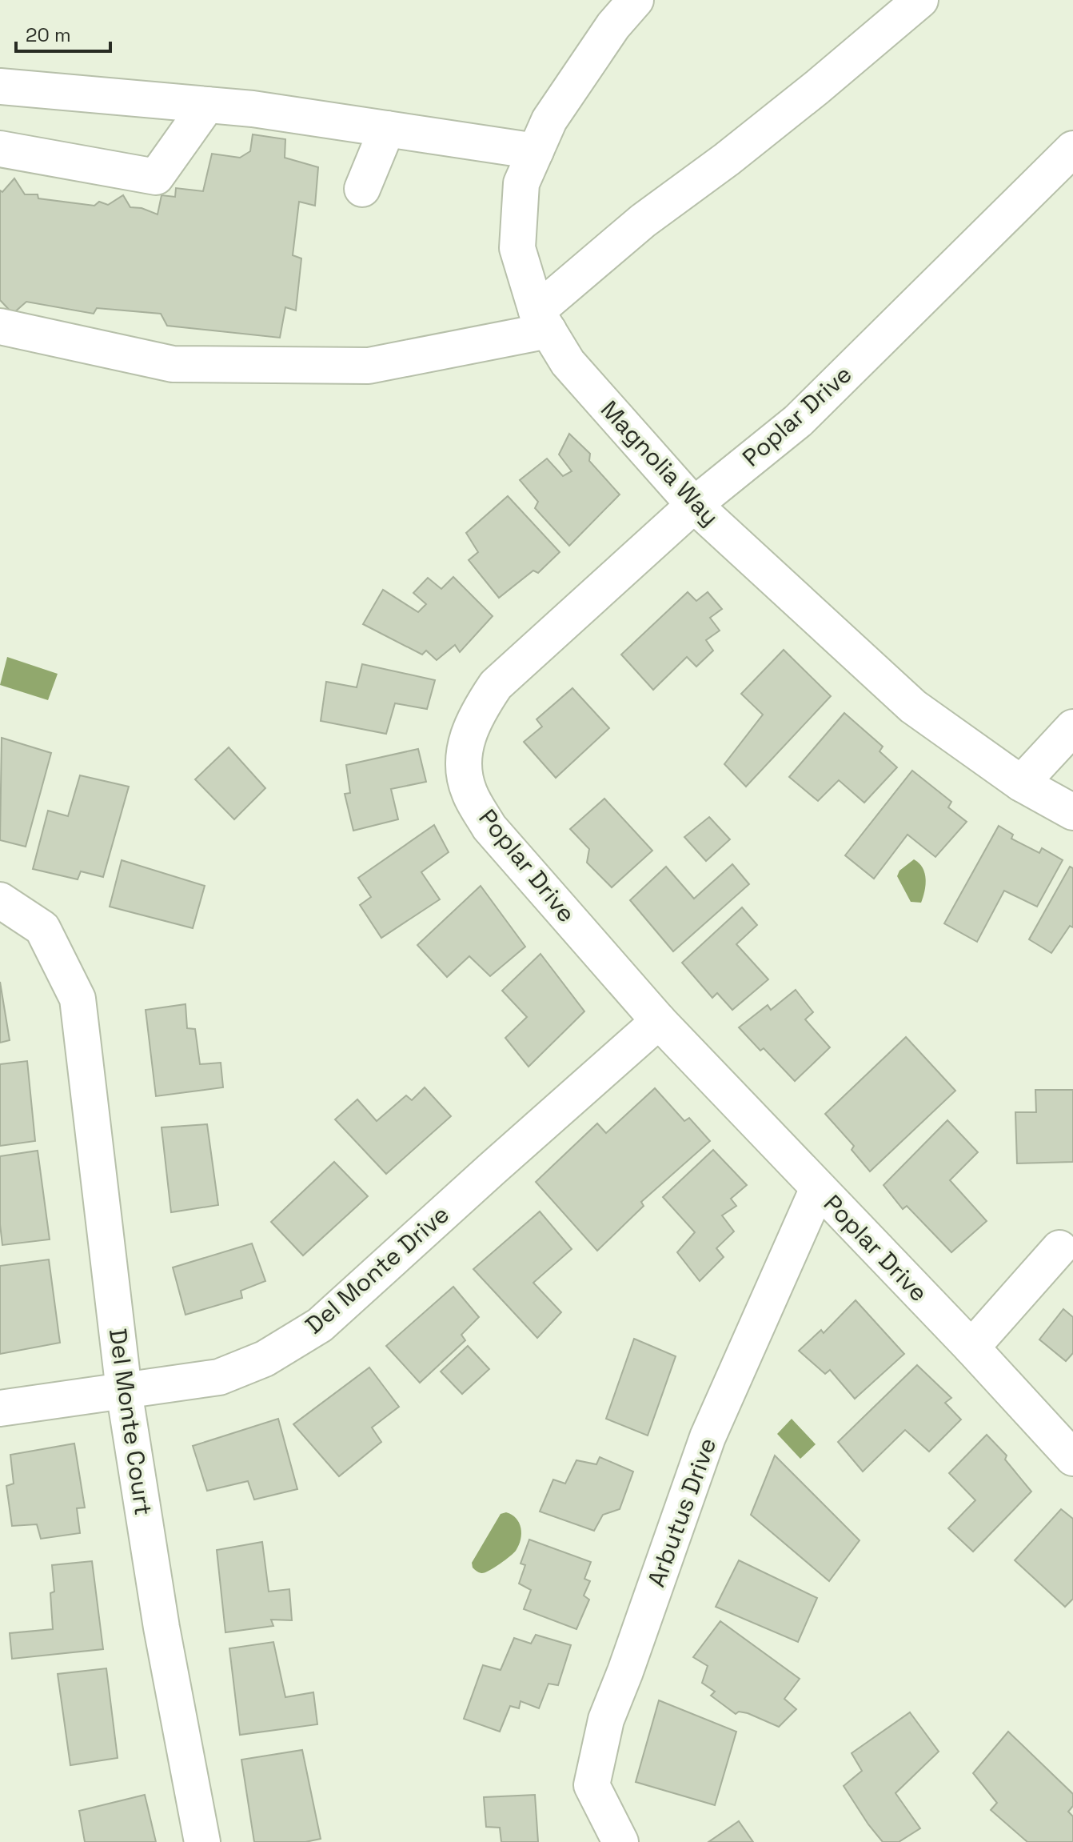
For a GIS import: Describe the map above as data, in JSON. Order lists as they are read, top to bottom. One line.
{"streets":{"street":["Poplar Drive","Magnolia Way","Del Monte Drive","Del Monte Court","Arbutus Drive"]},"crossings":[["Poplar Drive","Magnolia Way"],["Poplar Drive","Del Monte Drive"],["Poplar Drive","Arbutus Drive"],["Del Monte Drive","Del Monte Court"]],"scale_bar":"20 m"}
